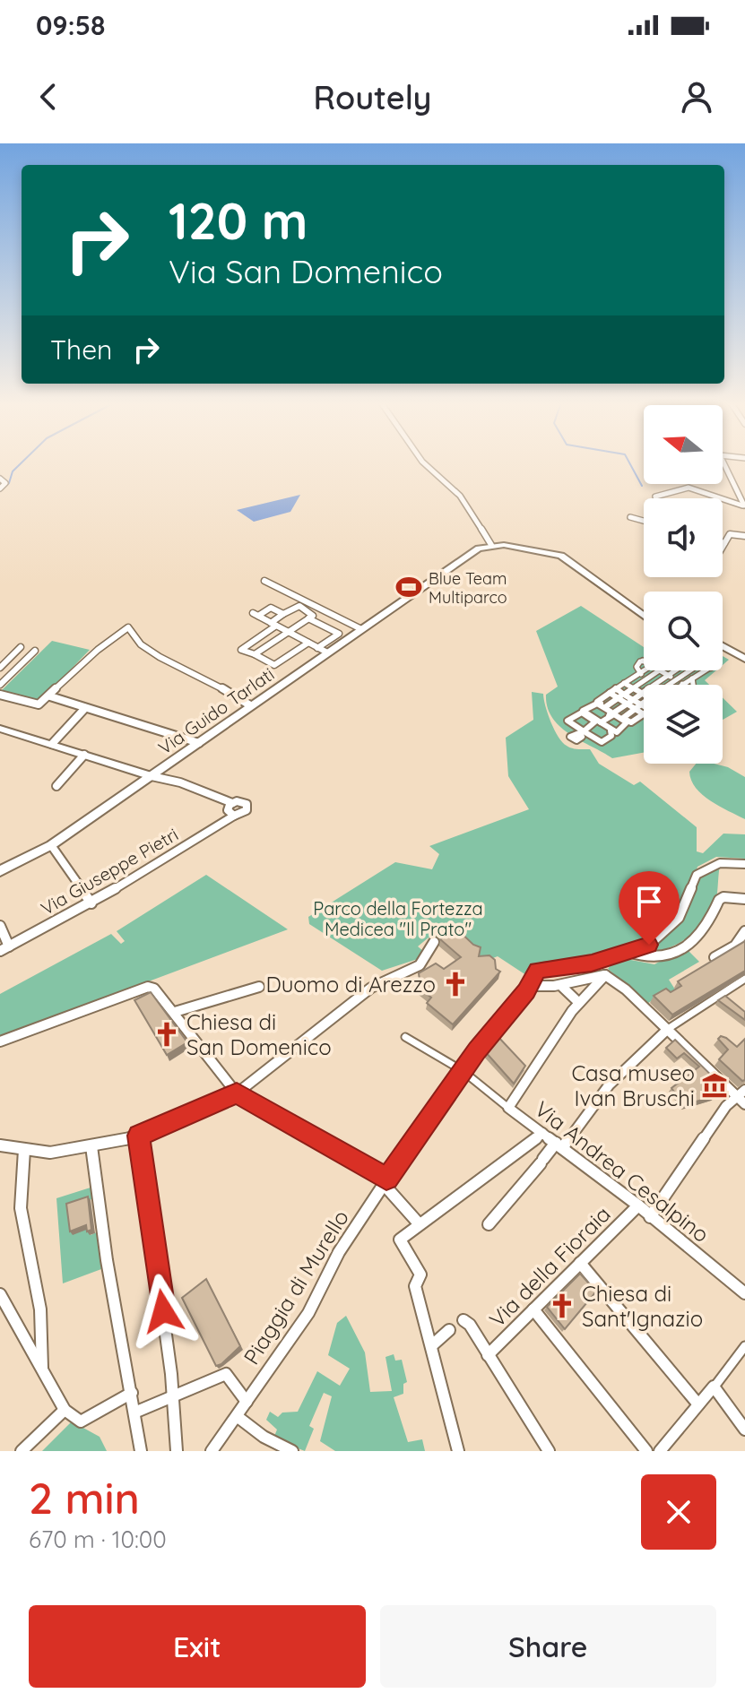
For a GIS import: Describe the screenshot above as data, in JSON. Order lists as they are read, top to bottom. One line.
{"streets":{"main road":["Via Guido Tarlati"],"street":["Via Giuseppe Pietri","Via Andrea Cesalpino","Via della Fioraia","Piaggia di Murello"]},"crossings":[["Via Andrea Cesalpino","Via della Fioraia"]],"parks":["Parco della Fortezza Medicea \"Il Prato\""],"places":{"sports":["Blue Team Multiparco"],"church":["Duomo di Arezzo","Chiesa di San Domenico","Chiesa di Sant'Ignazio"],"museum":["Casa museo Ivan Bruschi"]},"north":"left","page":{"status":"09:58","header":"Routely","turn":["120 m","Via San Domenico"],"then":"Then","heading":["2 min","670 m · 10:00"],"buttons":["Exit","Share"]}}
